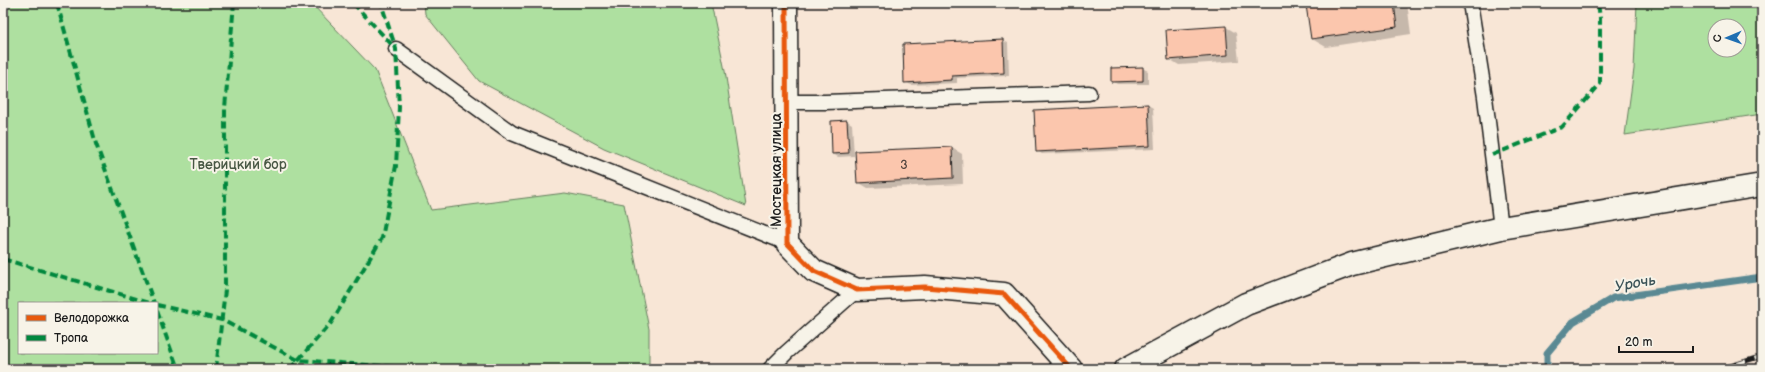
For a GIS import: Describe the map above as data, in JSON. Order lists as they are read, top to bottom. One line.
{"streets":{"main road":["Мостецкая улица"]},"water":["Урочь"],"parks":["Тверицкий бор"],"house_numbers":["3"],"legend":["Велодорожка","Тропа"],"scale_bar":"20 m","north":"left"}
